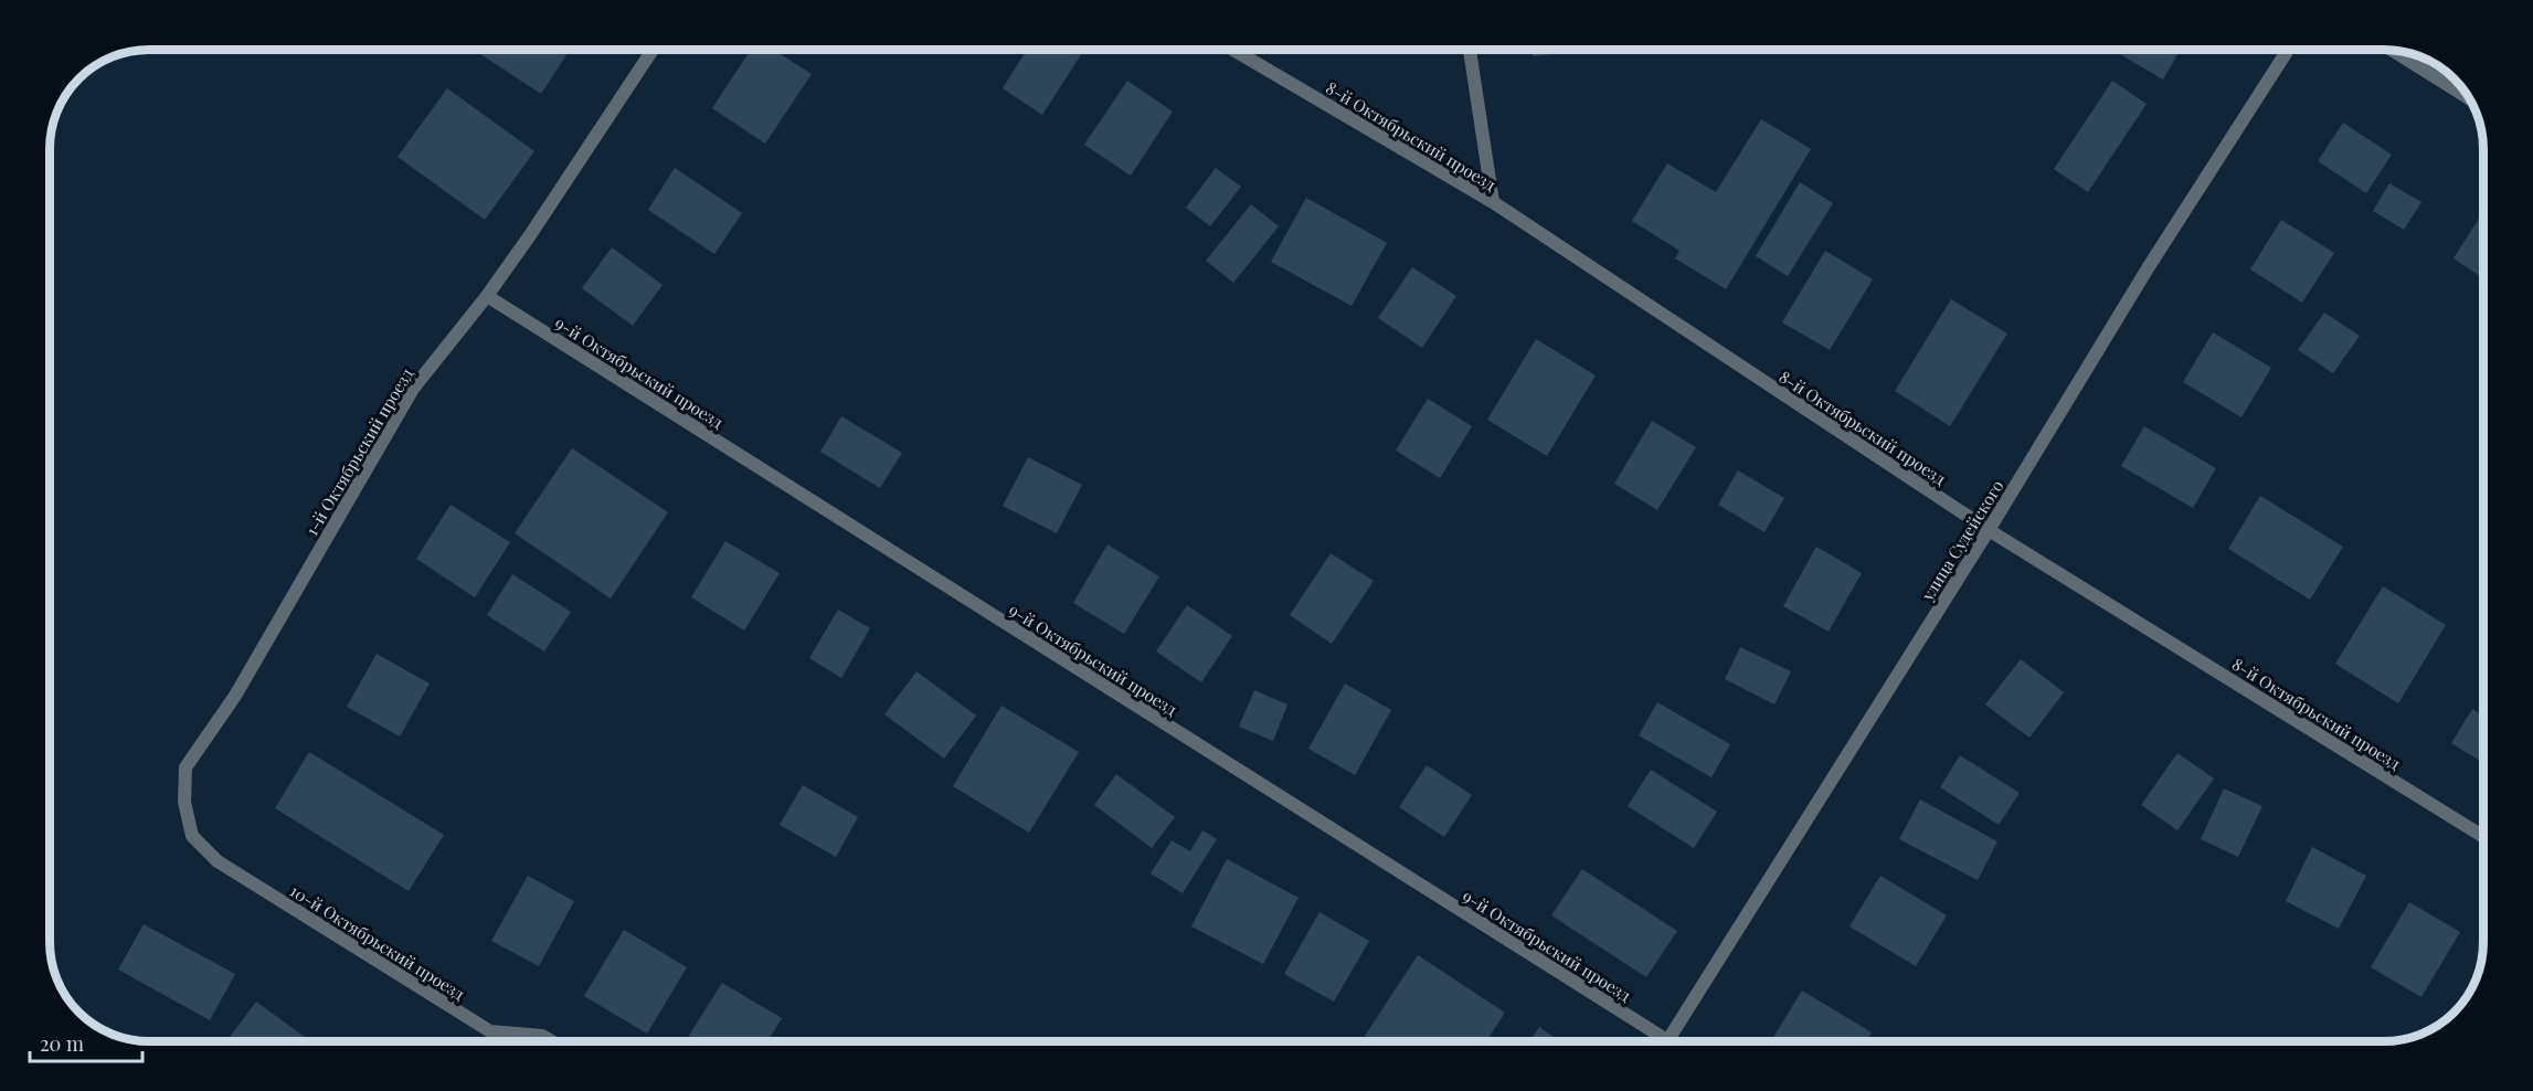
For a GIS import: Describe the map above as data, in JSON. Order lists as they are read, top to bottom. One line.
{"streets":{"street":["8-й Октябрьский проезд","9-й Октябрьский проезд","1-й Октябрьский проезд","улица Судейского","10-й Октябрьский проезд"]},"crossings":[["8-й Октябрьский проезд","улица Судейского"],["9-й Октябрьский проезд","1-й Октябрьский проезд"],["1-й Октябрьский проезд","10-й Октябрьский проезд"]],"scale_bar":"20 m"}
